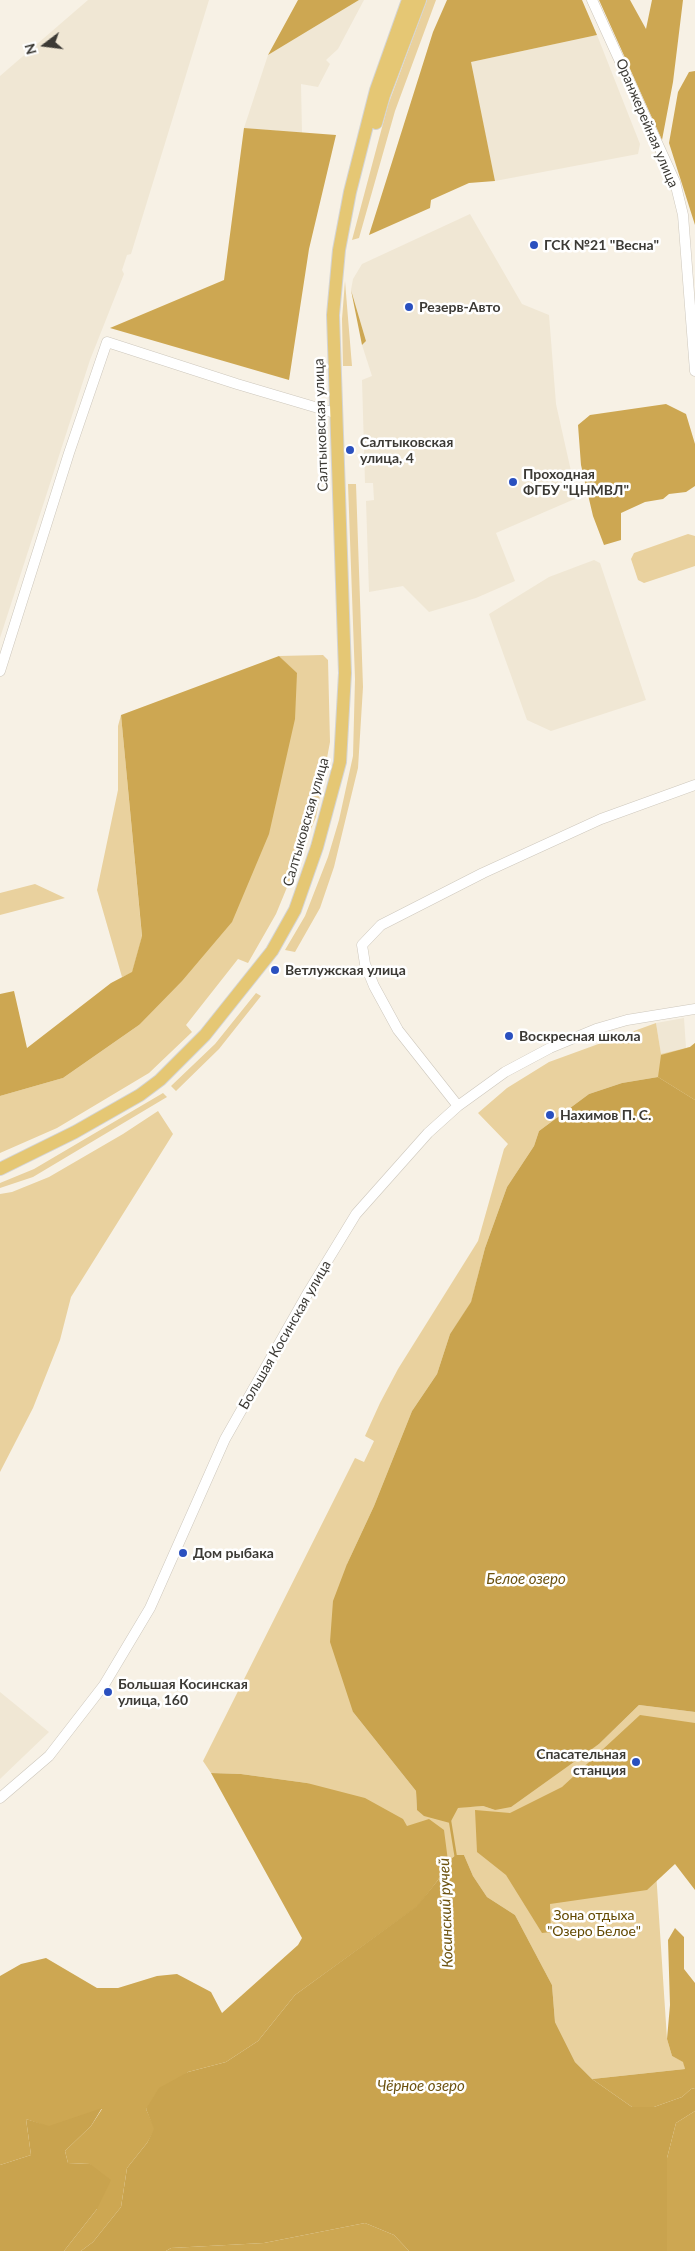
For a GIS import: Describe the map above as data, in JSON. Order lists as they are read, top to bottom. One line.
{"streets":{"main road":["Салтыковская улица"],"street":["Оранжерейная улица","Большая Косинская улица"]},"water":["Белое озеро","Косинский ручей","Чёрное озеро"],"parks":["Зона отдыха \"Озеро Белое\""],"places":["ГСК №21 \"Весна\"","Резерв-Авто","Салтыковская улица, 4","Проходная ФГБУ \"ЦНМВЛ\"","Ветлужская улица","Воскресная школа","Нахимов П. С.","Дом рыбака","Большая Косинская улица, 160","Спасательная станция"],"north":"left"}
